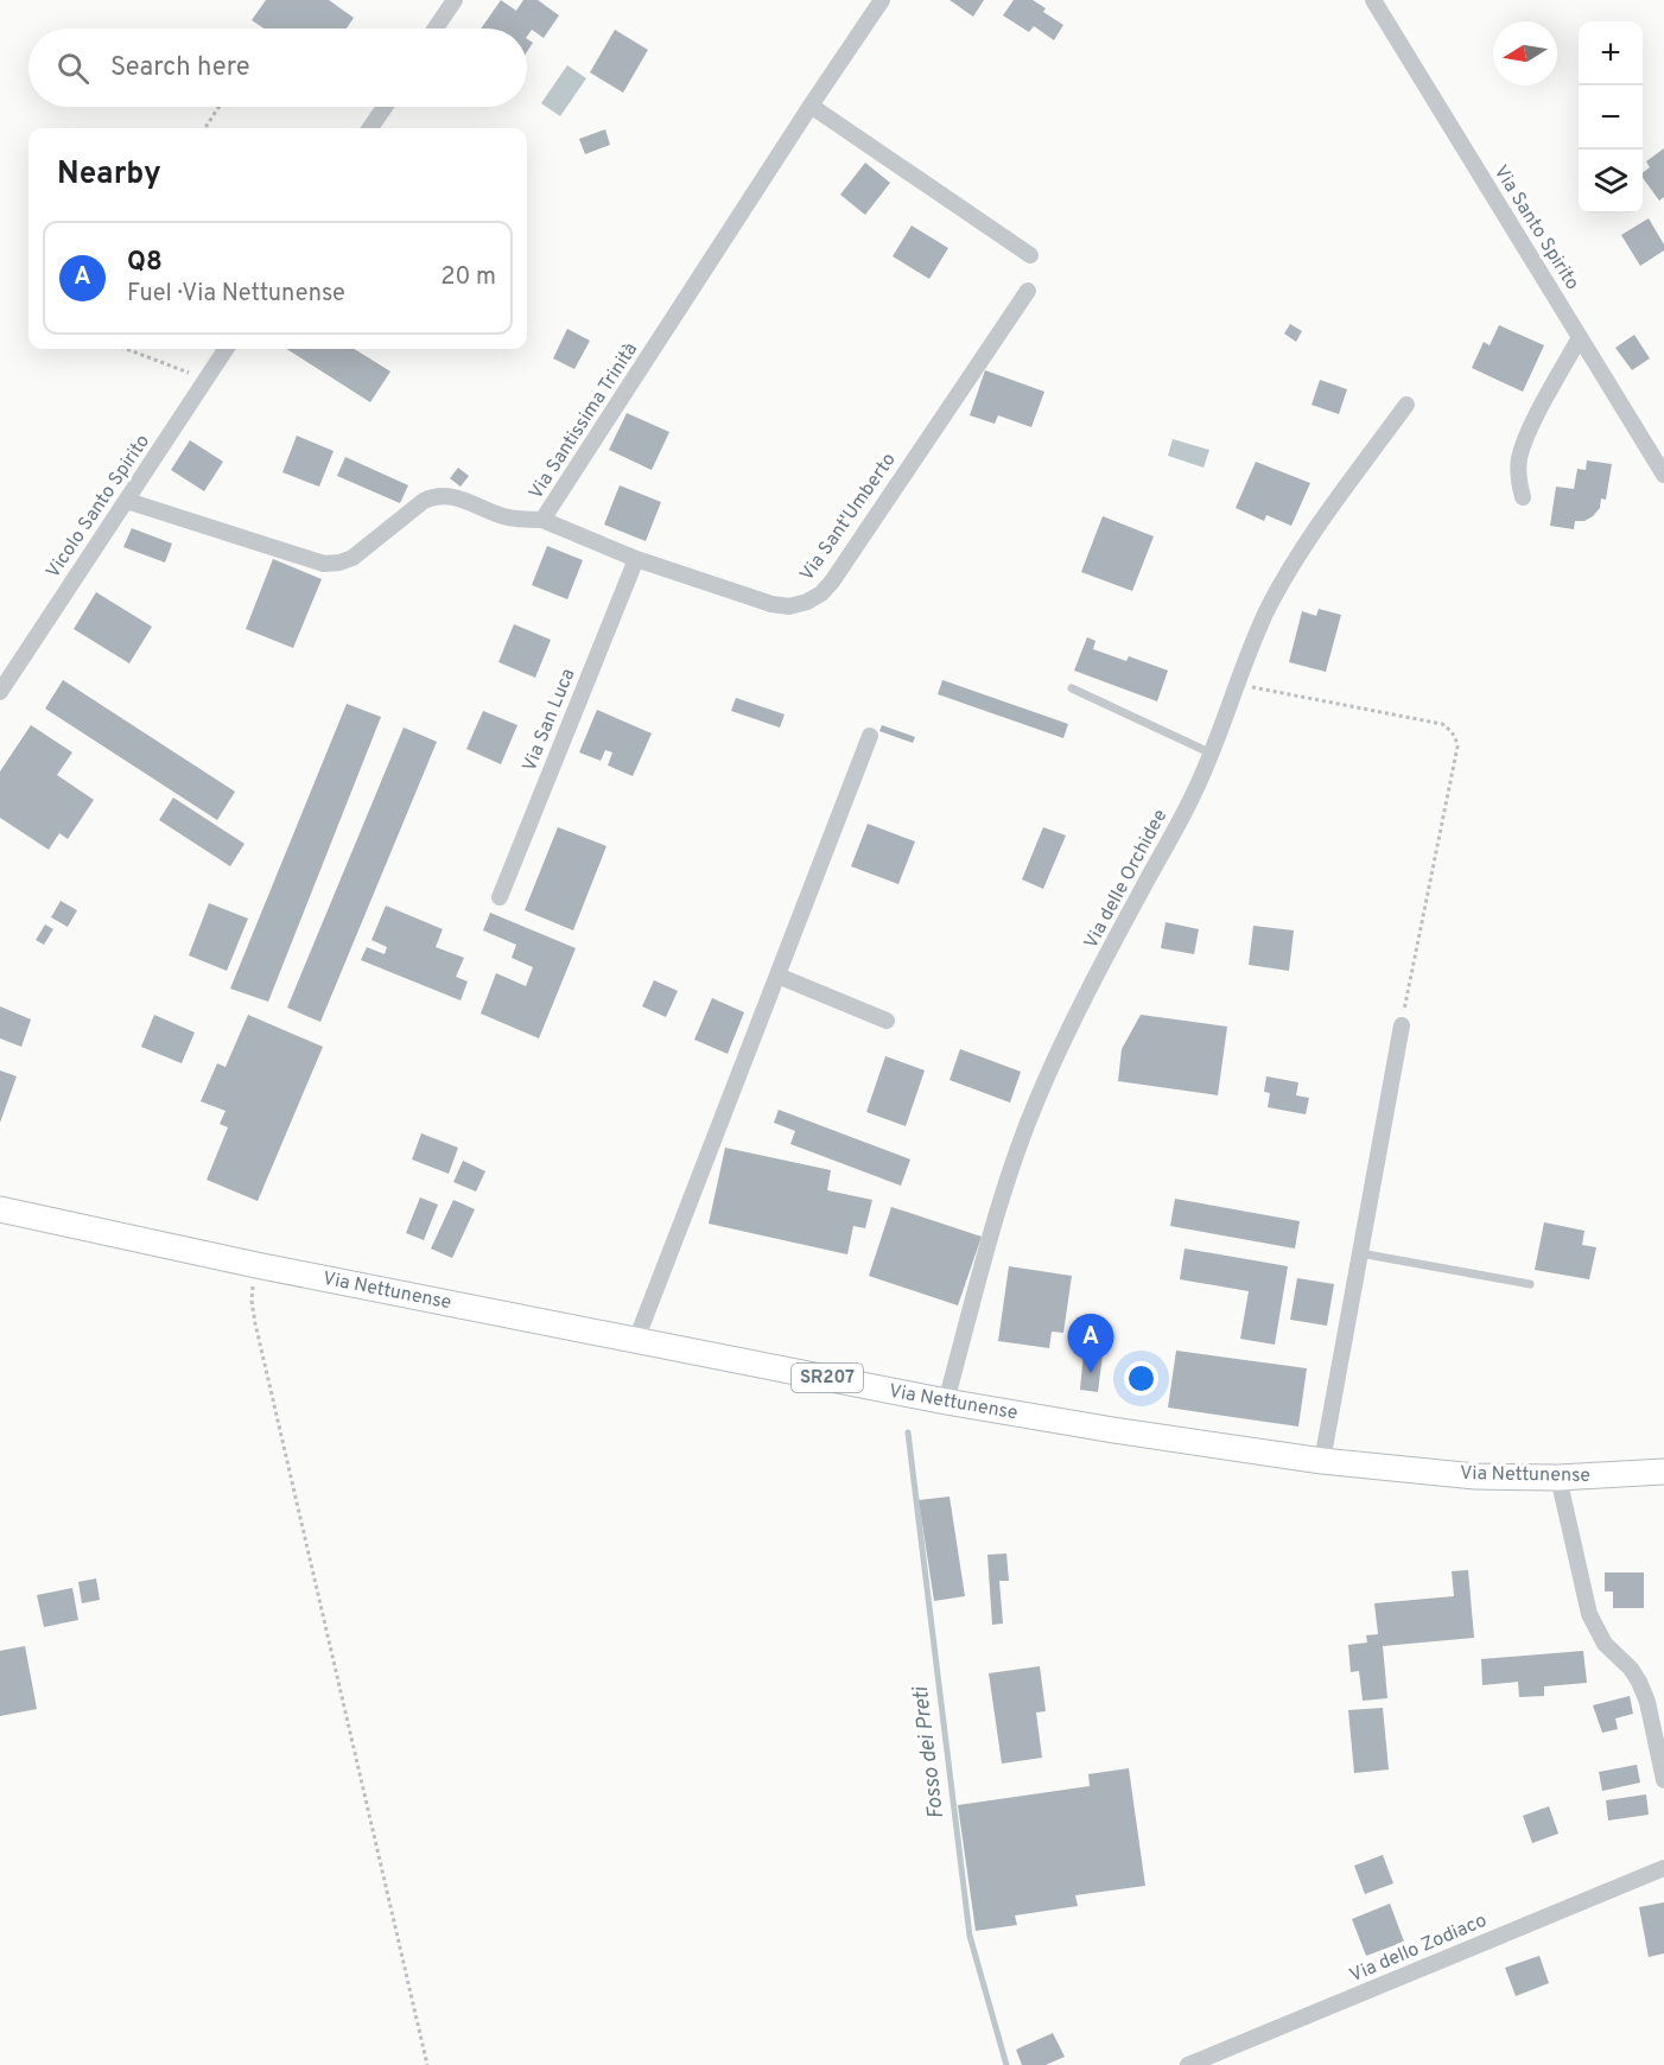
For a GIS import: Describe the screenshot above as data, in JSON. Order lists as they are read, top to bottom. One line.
{"streets":{"main road":["Via Nettunense","SR207"],"street":["Via Santo Spirito","Via Santissima Trinità","Vicolo Santo Spirito","Via Sant'Umberto","Via San Luca","Via delle Orchidee","Via dello Zodiaco"]},"crossings":[["Via Santissima Trinità","Vicolo Santo Spirito"],["Via Santissima Trinità","Via Sant'Umberto"],["Via Sant'Umberto","Via San Luca"],["Via delle Orchidee","Via Nettunense"]],"water":["Fosso dei Preti"],"north":"left","page":{"map_buttons":["+","−"],"search":"Search here","heading":"Nearby","list":[{"mark":"A","name":"Q8","note":"Fuel · Via Nettunense","value":"20 m"}],"pins":"A"}}
